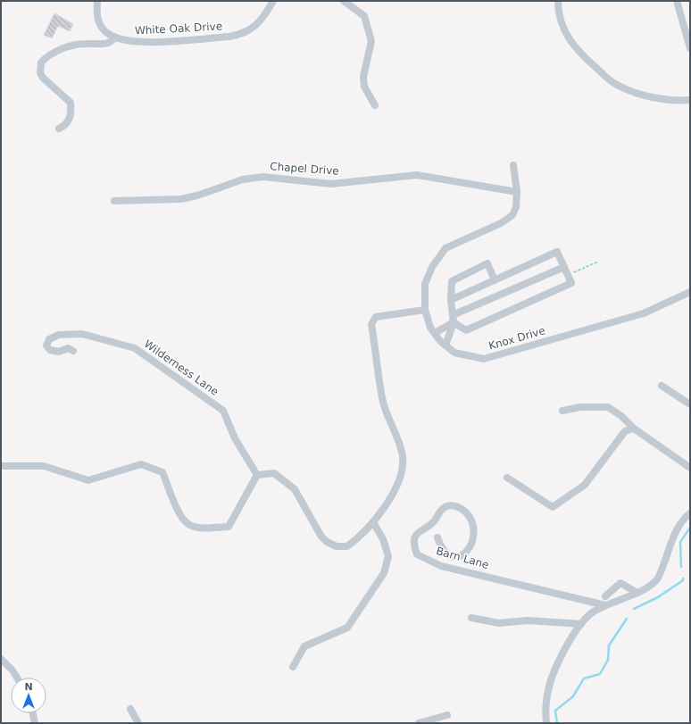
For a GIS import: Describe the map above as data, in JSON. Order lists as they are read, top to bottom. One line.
{"streets":{"street":["White Oak Drive","Chapel Drive","Knox Drive","Wilderness Lane","Barn Lane"]},"crossings":[["Chapel Drive","Knox Drive"]],"north":"top"}
